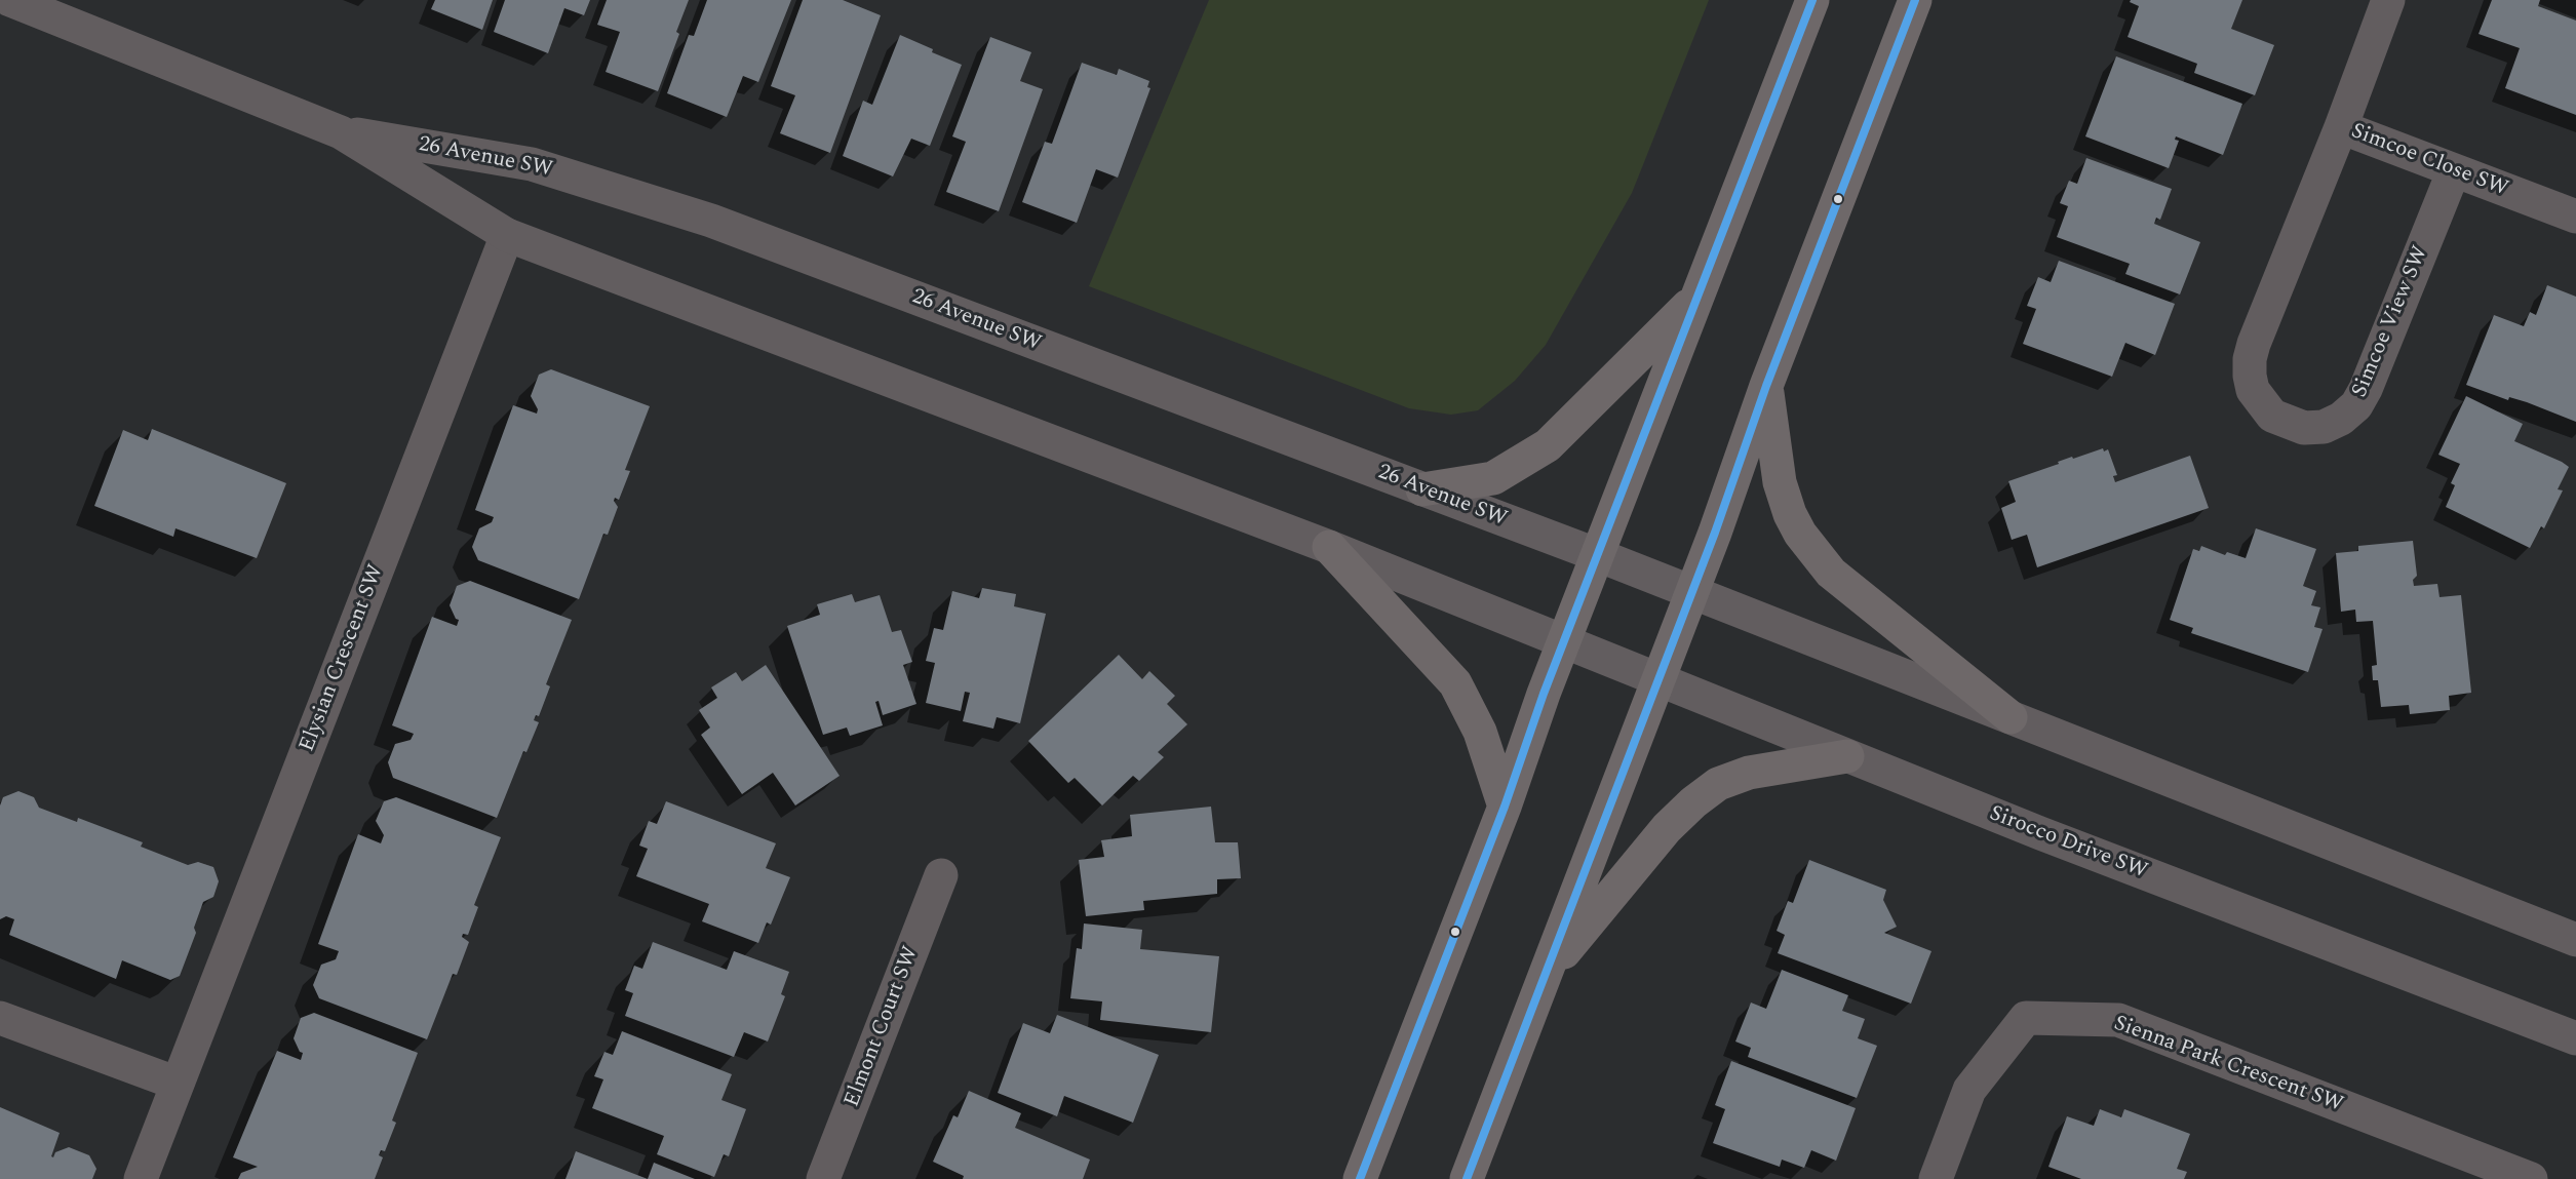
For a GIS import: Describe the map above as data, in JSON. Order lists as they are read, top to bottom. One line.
{"streets":{"street":["26 Avenue SW","Simcoe Close SW","Simcoe View SW","Elysian Crescent SW","Sirocco Drive SW","Elmont Court SW","Sienna Park Crescent SW"]},"crossings":[["26 Avenue SW","Elysian Crescent SW"],["26 Avenue SW","Sirocco Drive SW"],["Simcoe Close SW","Simcoe View SW"]]}
